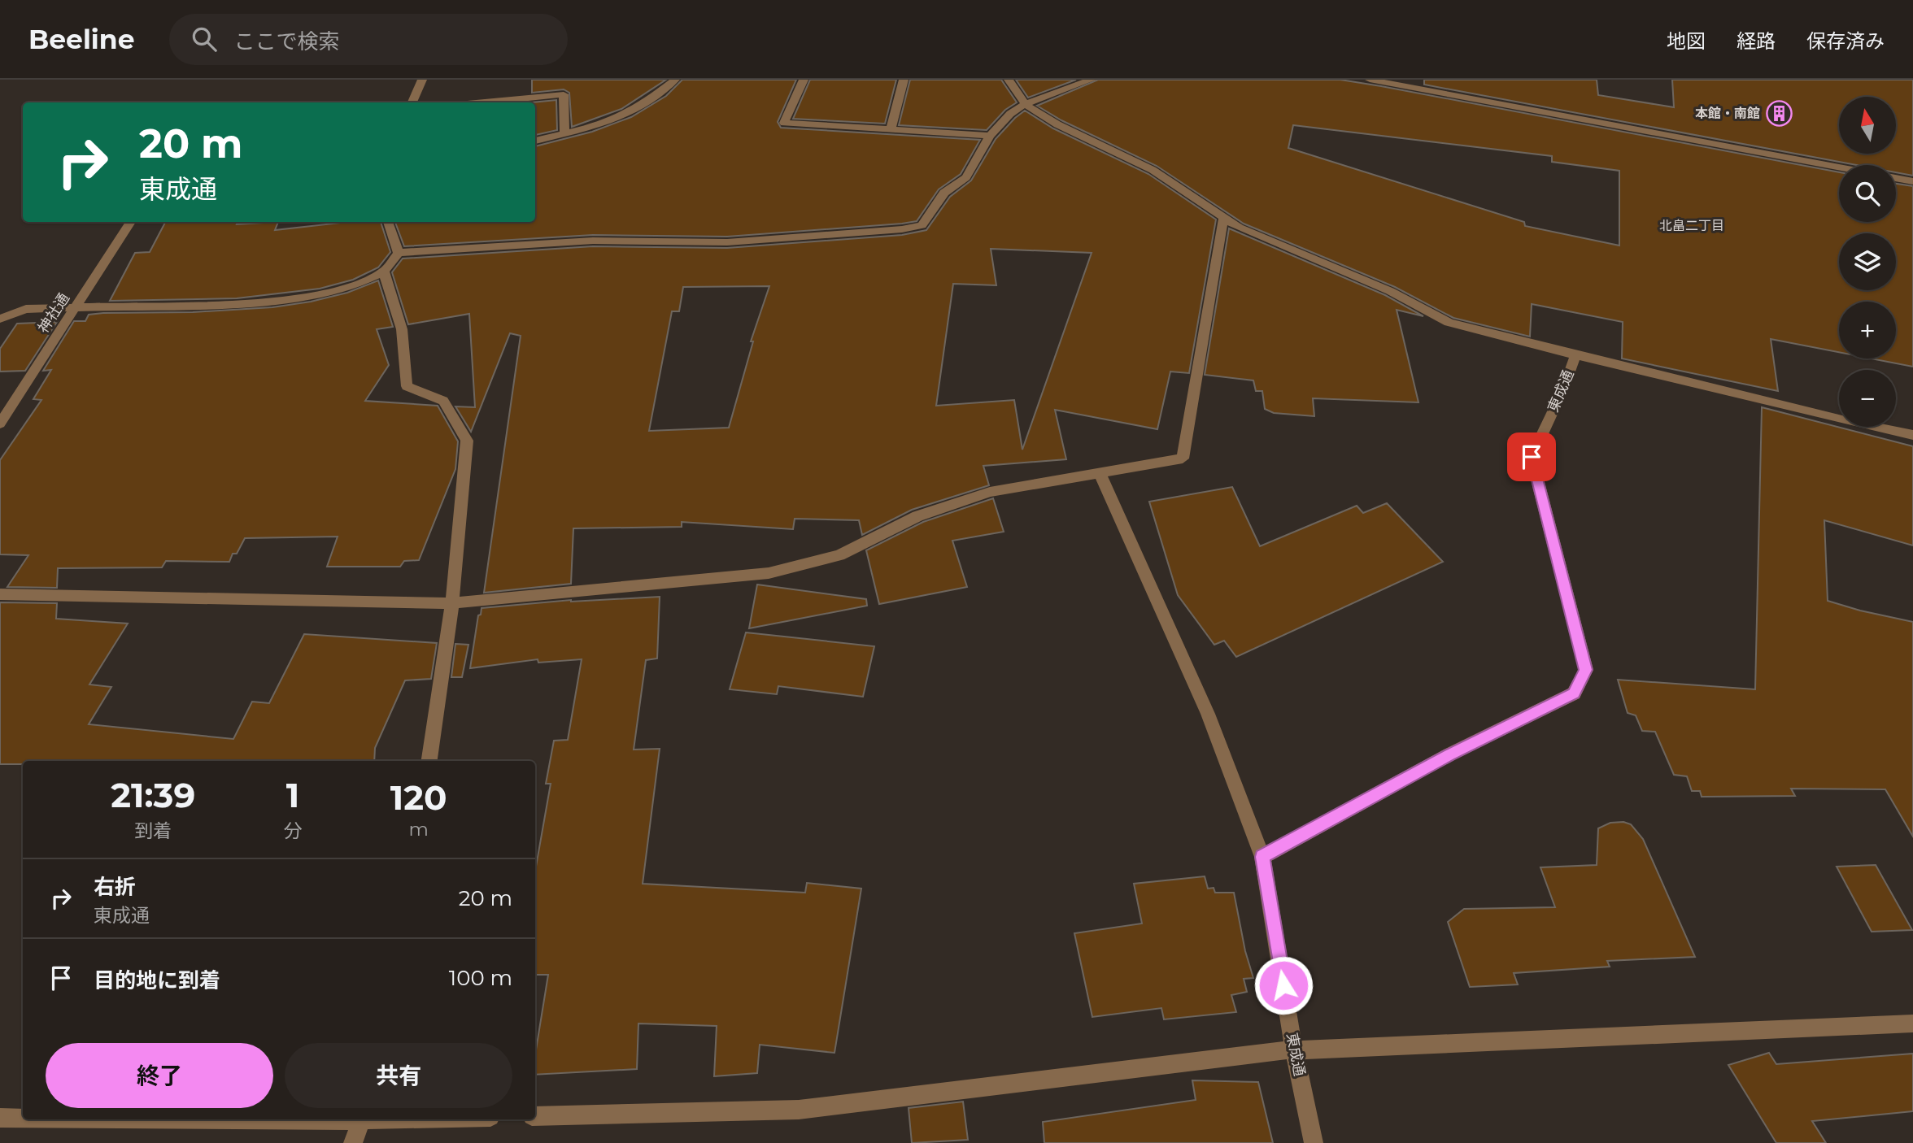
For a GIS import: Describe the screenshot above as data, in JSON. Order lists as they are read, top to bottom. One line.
{"streets":{"street":["神社通","東成通"]},"districts":["北畠二丁目"],"places":{"building":["本館・南館"]},"north":"top","page":{"header":"Beeline","search":"ここで検索","nav":["地図","経路","保存済み"],"map_buttons":["+","−"],"turn":["20 m","東成通"],"eta":["21:39","到着","1","分","120","m"],"list":[{"name":"右折","note":"東成通","value":"20 m"},{"name":"目的地に到着","value":"100 m"}],"buttons":["終了","共有"]}}
